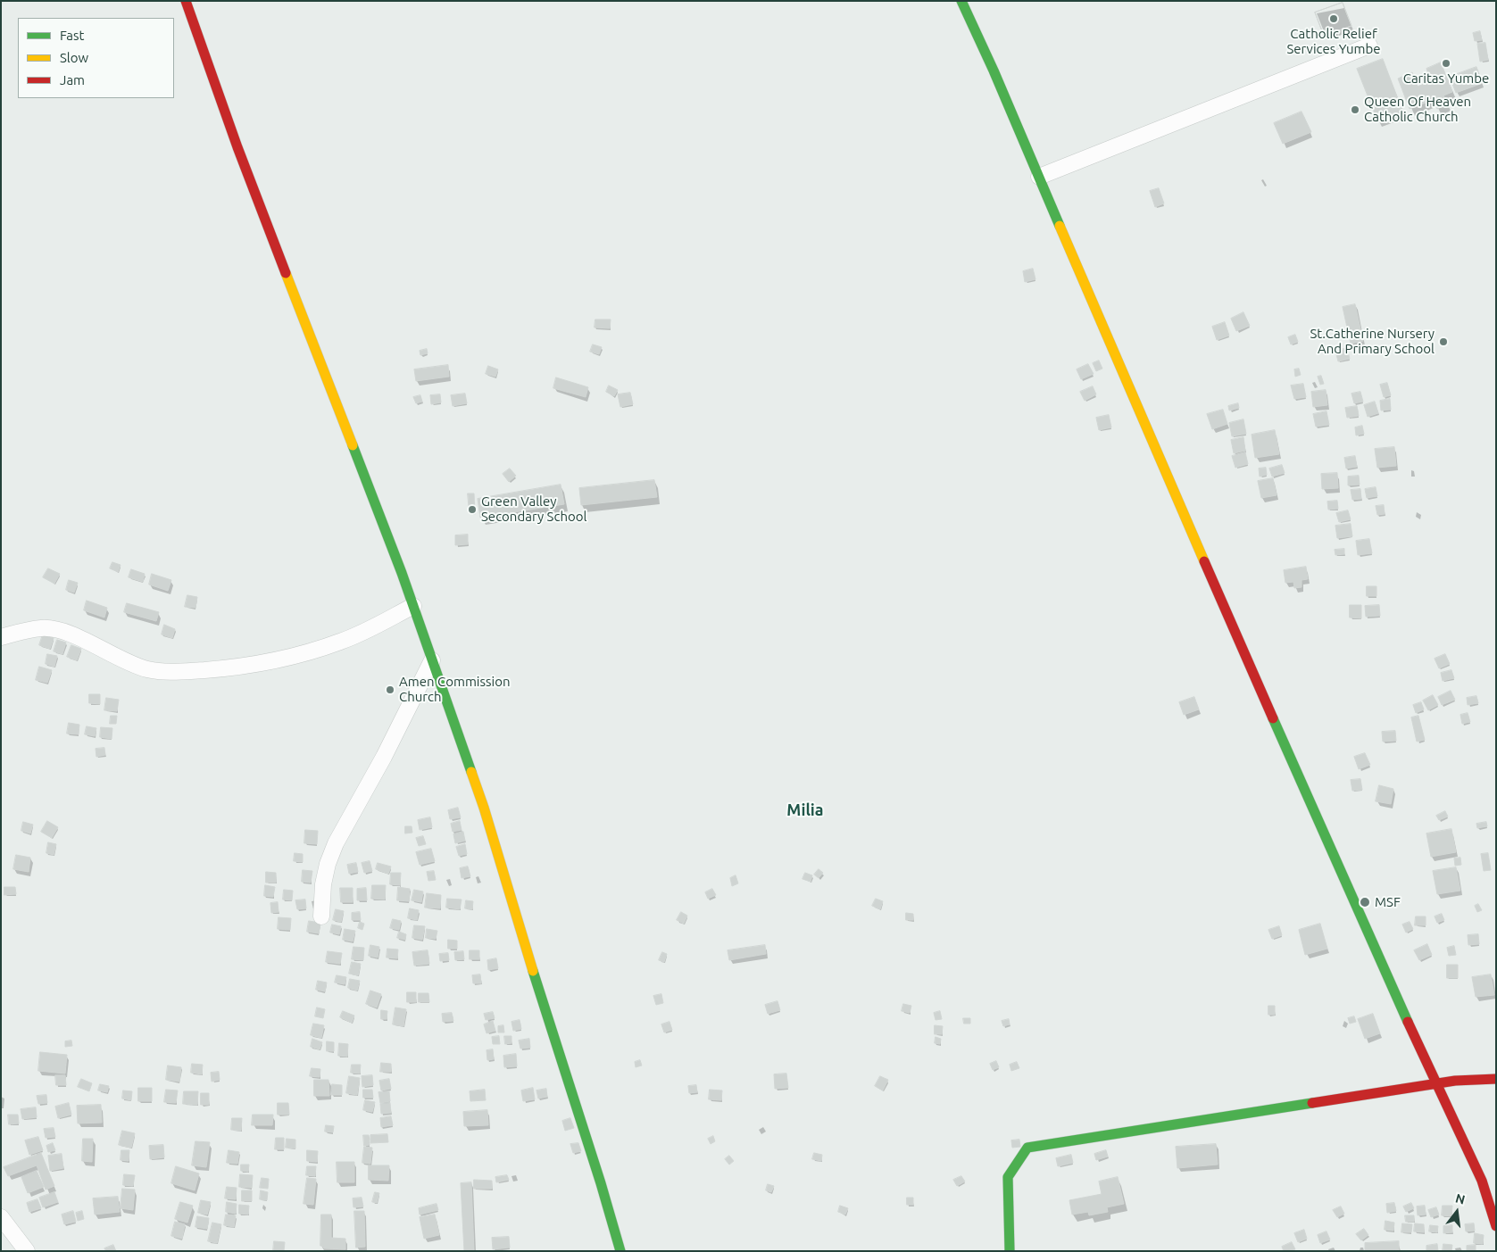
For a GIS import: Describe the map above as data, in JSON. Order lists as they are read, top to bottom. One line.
{"districts":["Milia"],"places":["Catholic Relief Services Yumbe","Caritas Yumbe","Queen Of Heaven Catholic Church","St.Catherine Nursery And Primary School","Green Valley Secondary School","Amen Commission Church","MSF"],"legend":["Fast","Slow","Jam"],"north":"top"}
